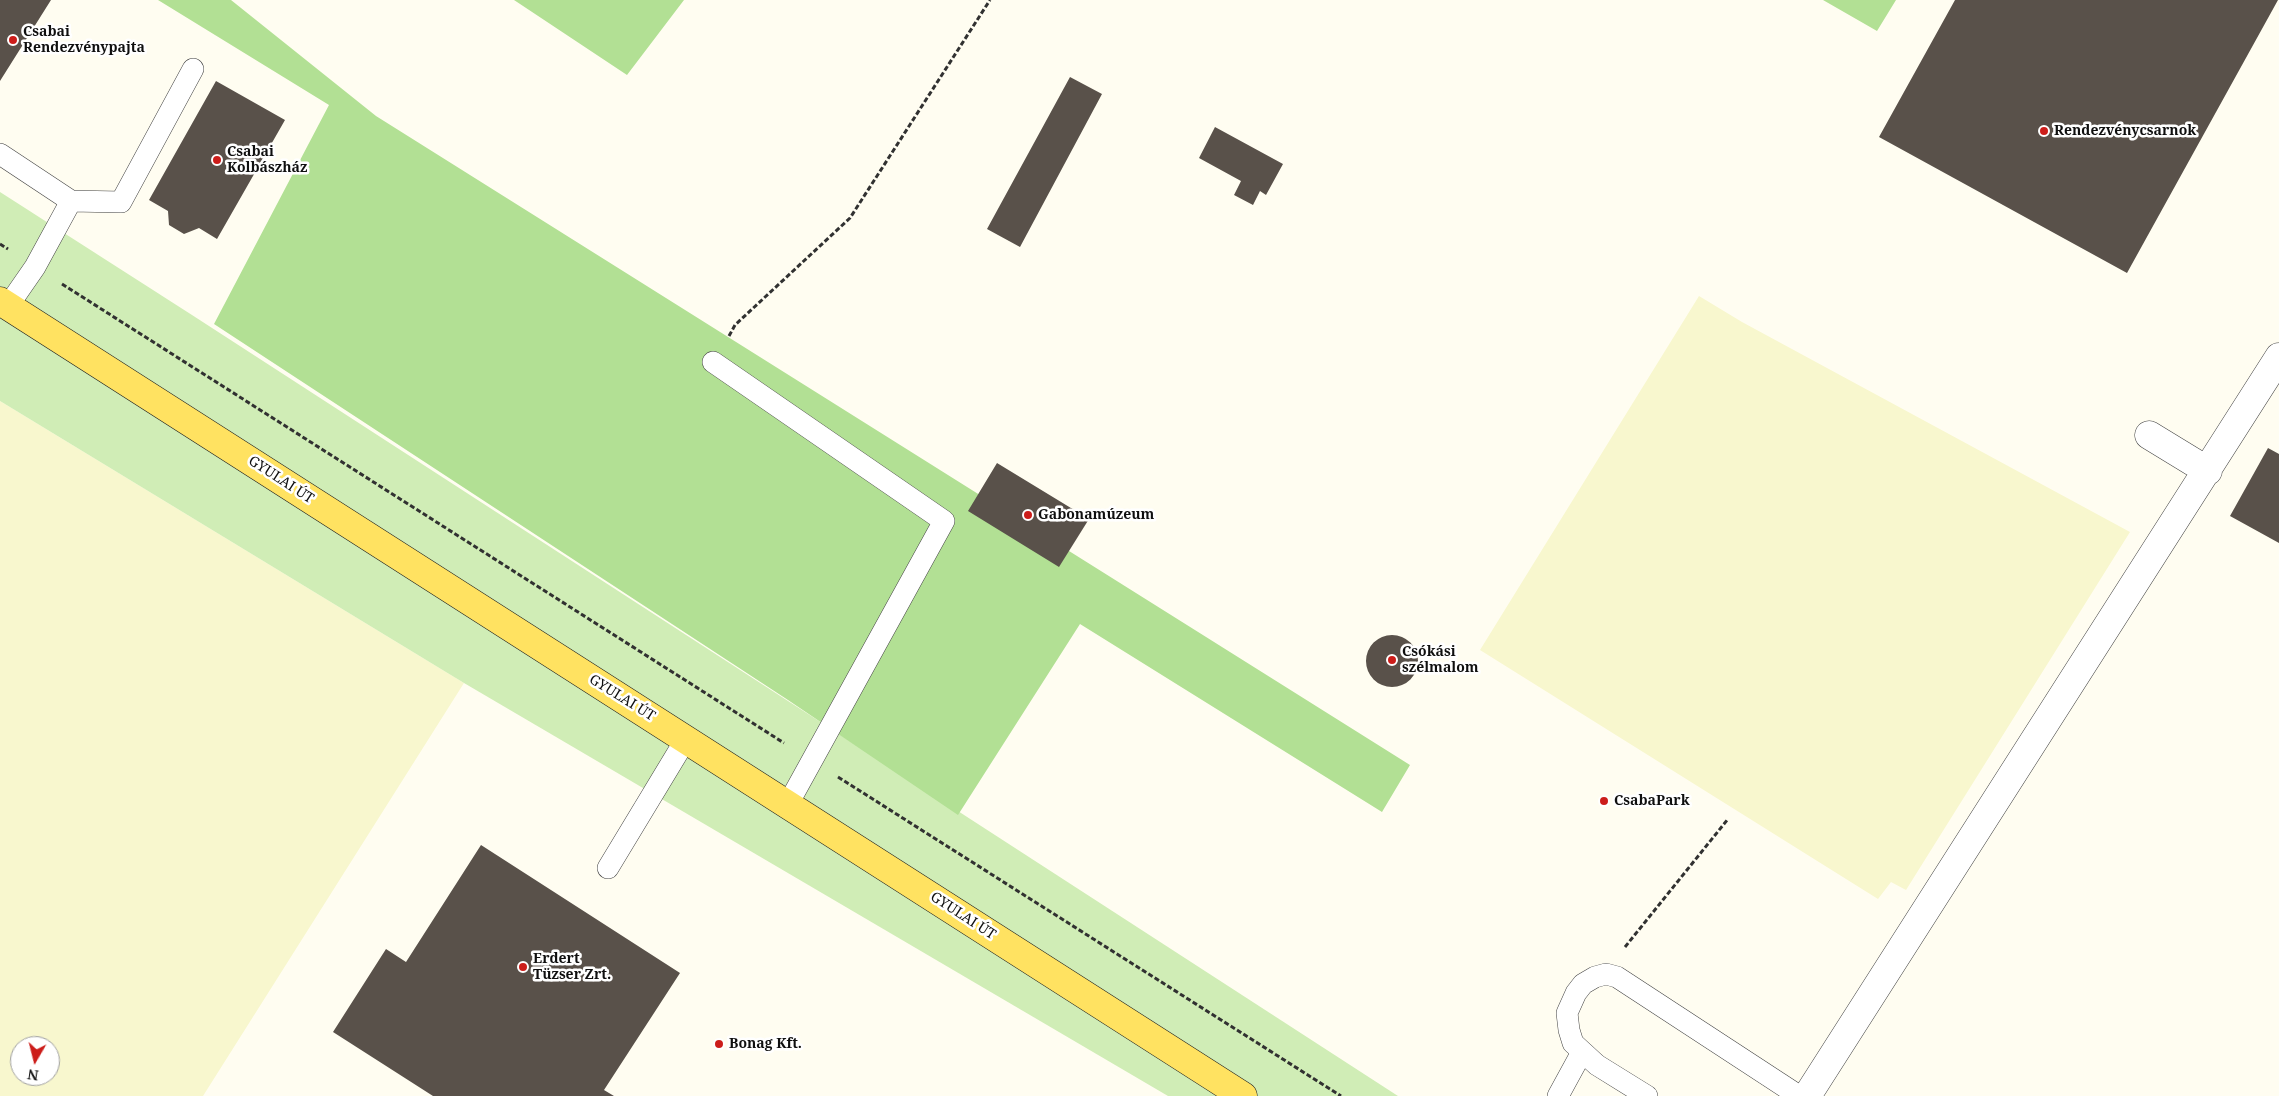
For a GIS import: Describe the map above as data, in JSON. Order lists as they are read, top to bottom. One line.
{"streets":{"main road":["GYULAI ÚT"]},"places":["Csabai Rendezvénypajta","Rendezvénycsarnok","Csabai Kolbászház","Gabonamúzeum","Csókási szélmalom","CsabaPark","Erdert Tüzser Zrt.","Bonag Kft."],"north":"bottom"}
